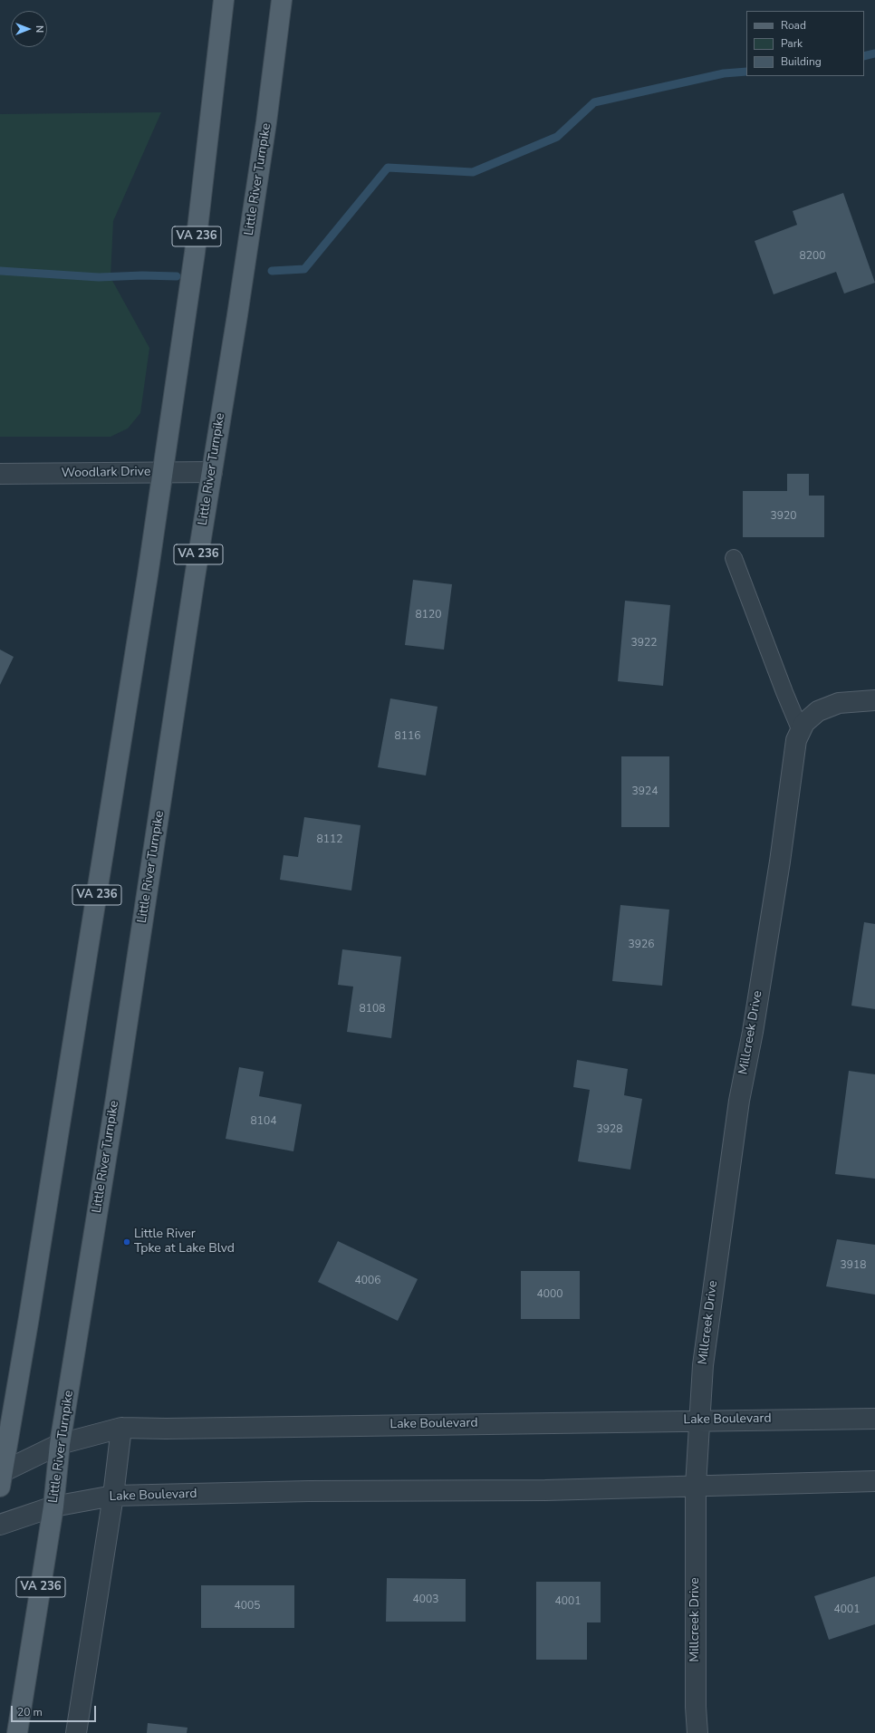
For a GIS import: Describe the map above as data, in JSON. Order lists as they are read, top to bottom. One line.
{"streets":{"main road":["Little River Turnpike","VA 236"],"street":["Woodlark Drive","Millcreek Drive","Lake Boulevard"]},"crossings":[["Little River Turnpike","Woodlark Drive"],["Little River Turnpike","Lake Boulevard"],["VA 236","Woodlark Drive"],["VA 236","Lake Boulevard"],["Millcreek Drive","Lake Boulevard"]],"places":["Little River Tpke at Lake Blvd"],"house_numbers":["8200","3920","8120","3922","8116","3924","8112","3926","8108","8104","3928","3918","4006","4000","4003","4001","4005","4001"],"legend":["Road","Park","Building"],"scale_bar":"20 m","north":"right"}
